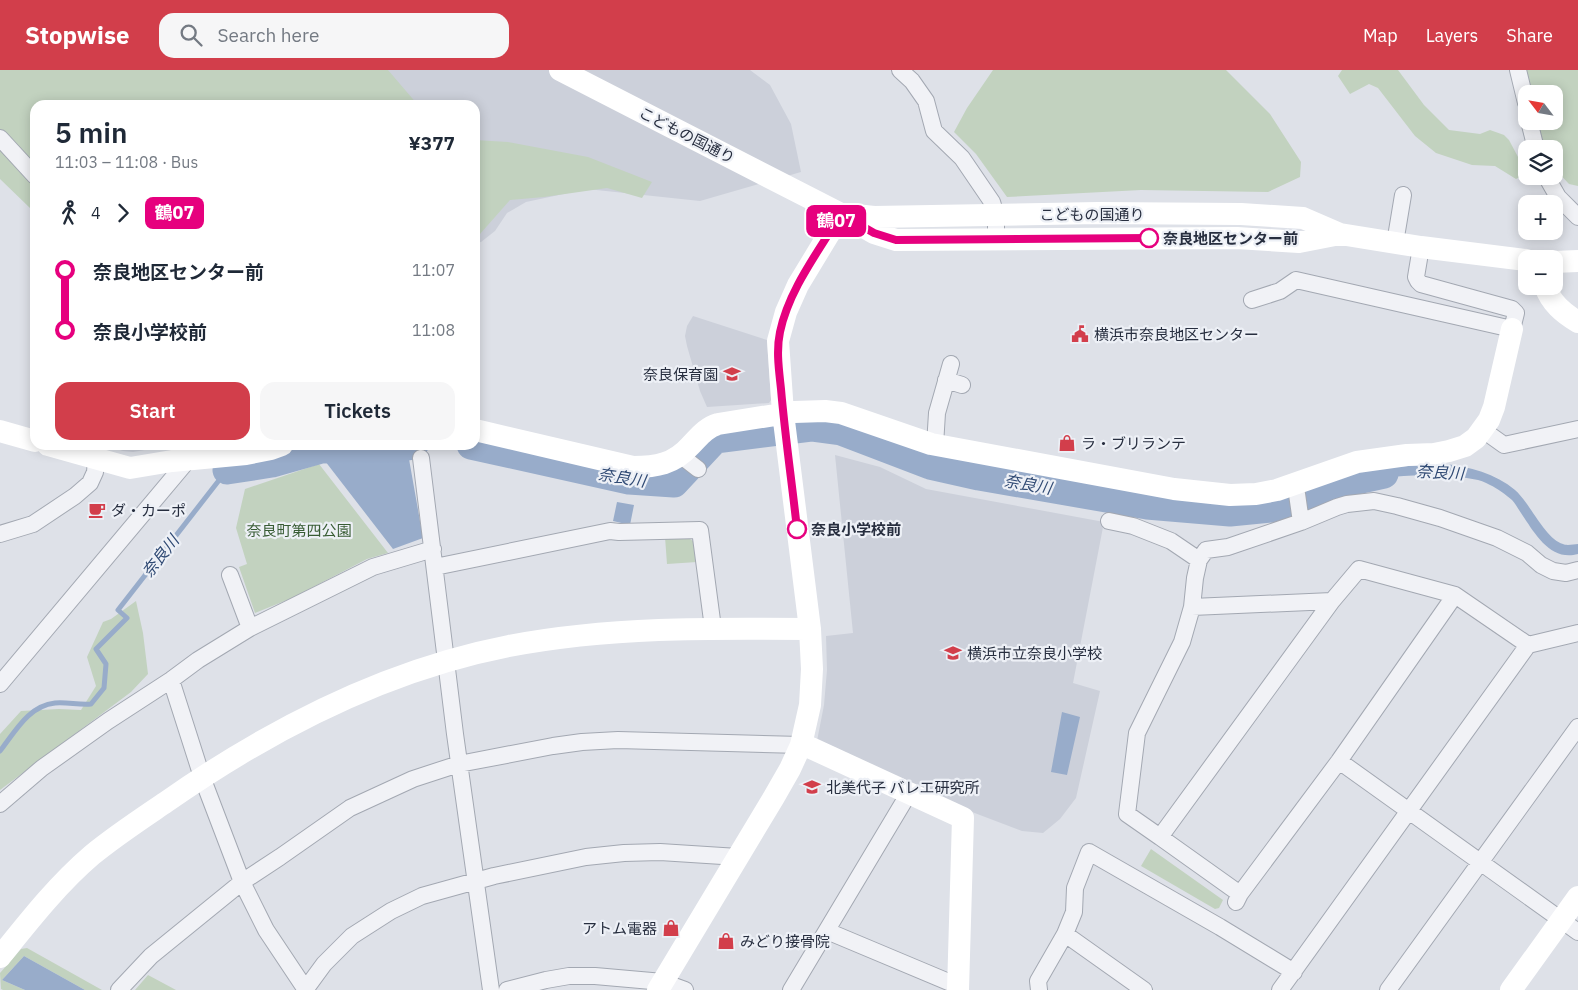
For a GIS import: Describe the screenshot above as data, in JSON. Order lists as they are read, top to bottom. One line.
{"streets":{"street":["こどもの国通り"]},"water":["奈良川"],"parks":["奈良町第四公園"],"places":{"other":["奈良地区センター前","奈良小学校前"],"public building":["横浜市奈良地区センター"],"school or university":["奈良保育園","横浜市立奈良小学校","北美代子 バレエ研究所"],"shop":["ラ・ブリランテ","アトム電器","みどり接骨院"],"cafe":["ダ・カーポ"]},"lines":["bus line 鶴07"],"north":"top left","page":{"header":"Stopwise","search":"Search here","nav":["Map","Layers","Share"],"on_map":"鶴07","map_buttons":["+","−"],"heading":["5 min","11:03 – 11:08 · Bus","¥377"],"legs":["4","鶴07"],"list":[{"name":"奈良地区センター前","value":"11:07"},{"name":"奈良小学校前","value":"11:08"}],"buttons":["Start","Tickets"]}}
